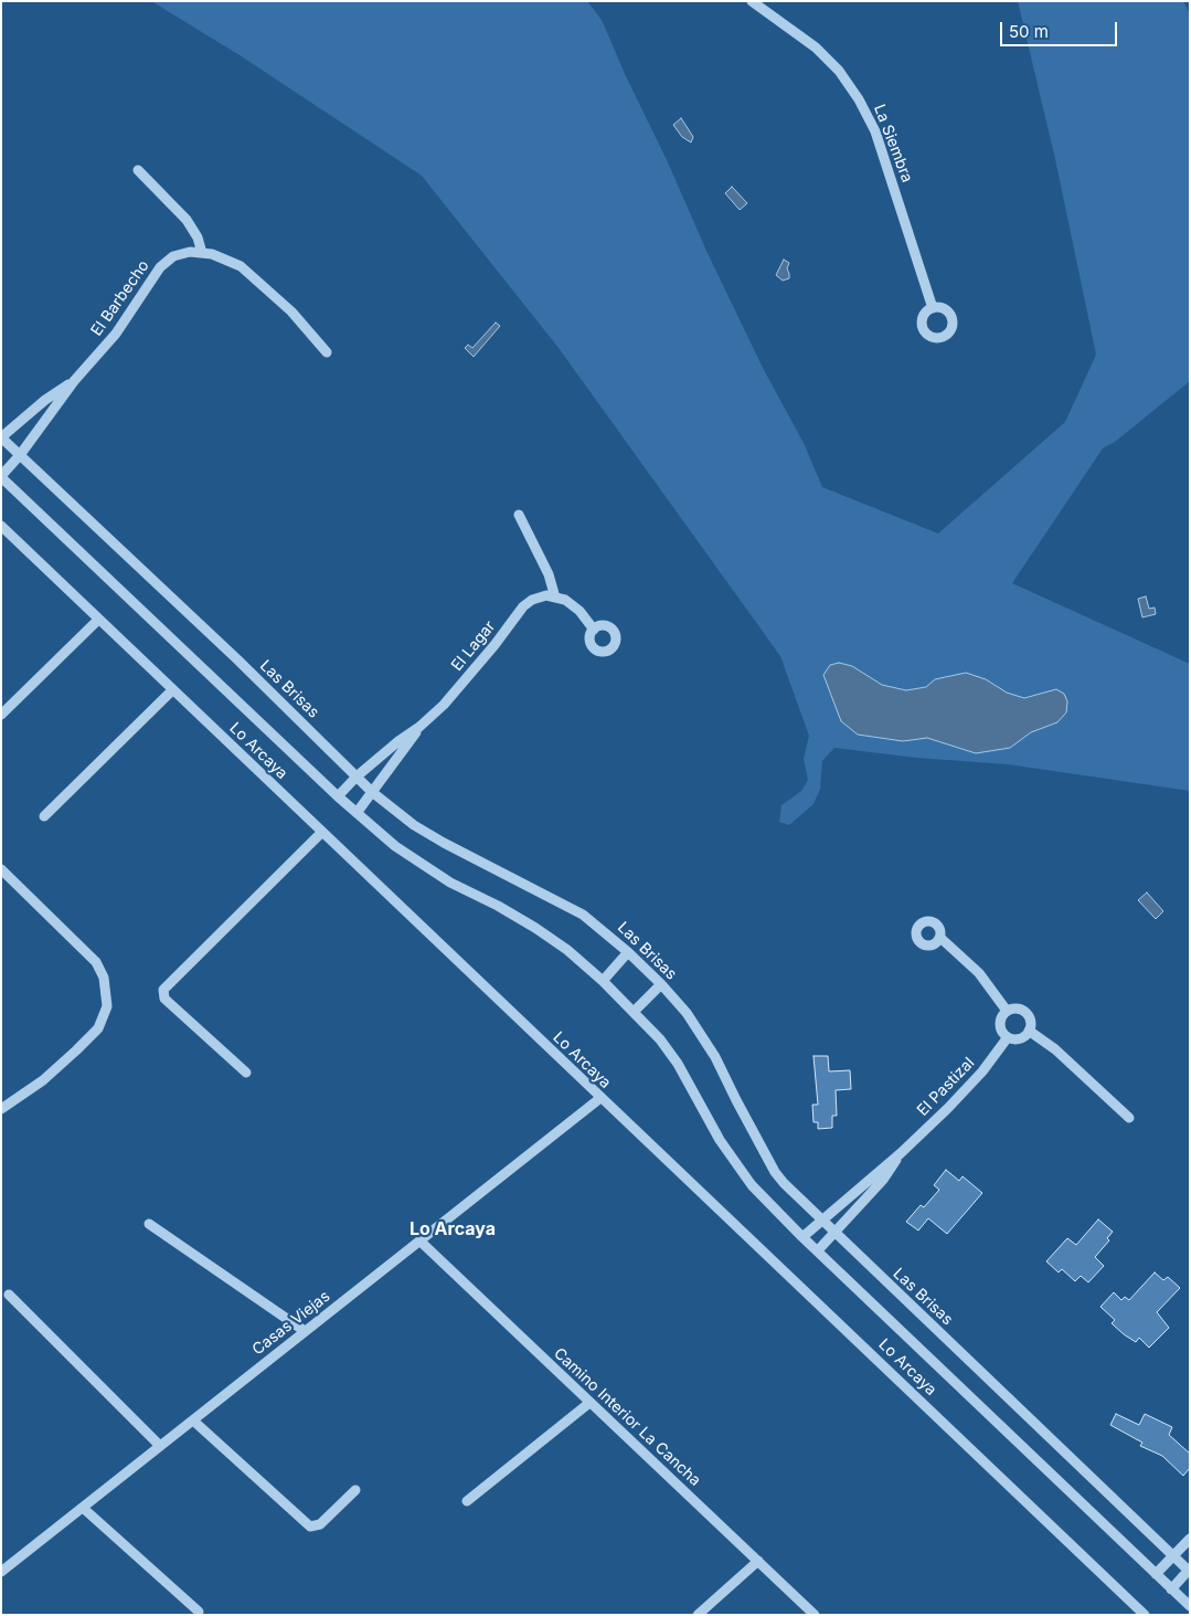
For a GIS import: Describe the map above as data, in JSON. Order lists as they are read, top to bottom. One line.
{"streets":{"street":["La Siembra","El Barbecho","El Lagar","Las Brisas","Lo Arcaya","El Pastizal","Casas Viejas","Camino Interior La Cancha"]},"crossings":[["El Barbecho","Las Brisas"],["Lo Arcaya","Casas Viejas"],["Casas Viejas","Camino Interior La Cancha"]],"districts":["Lo Arcaya"],"scale_bar":"50 m"}
